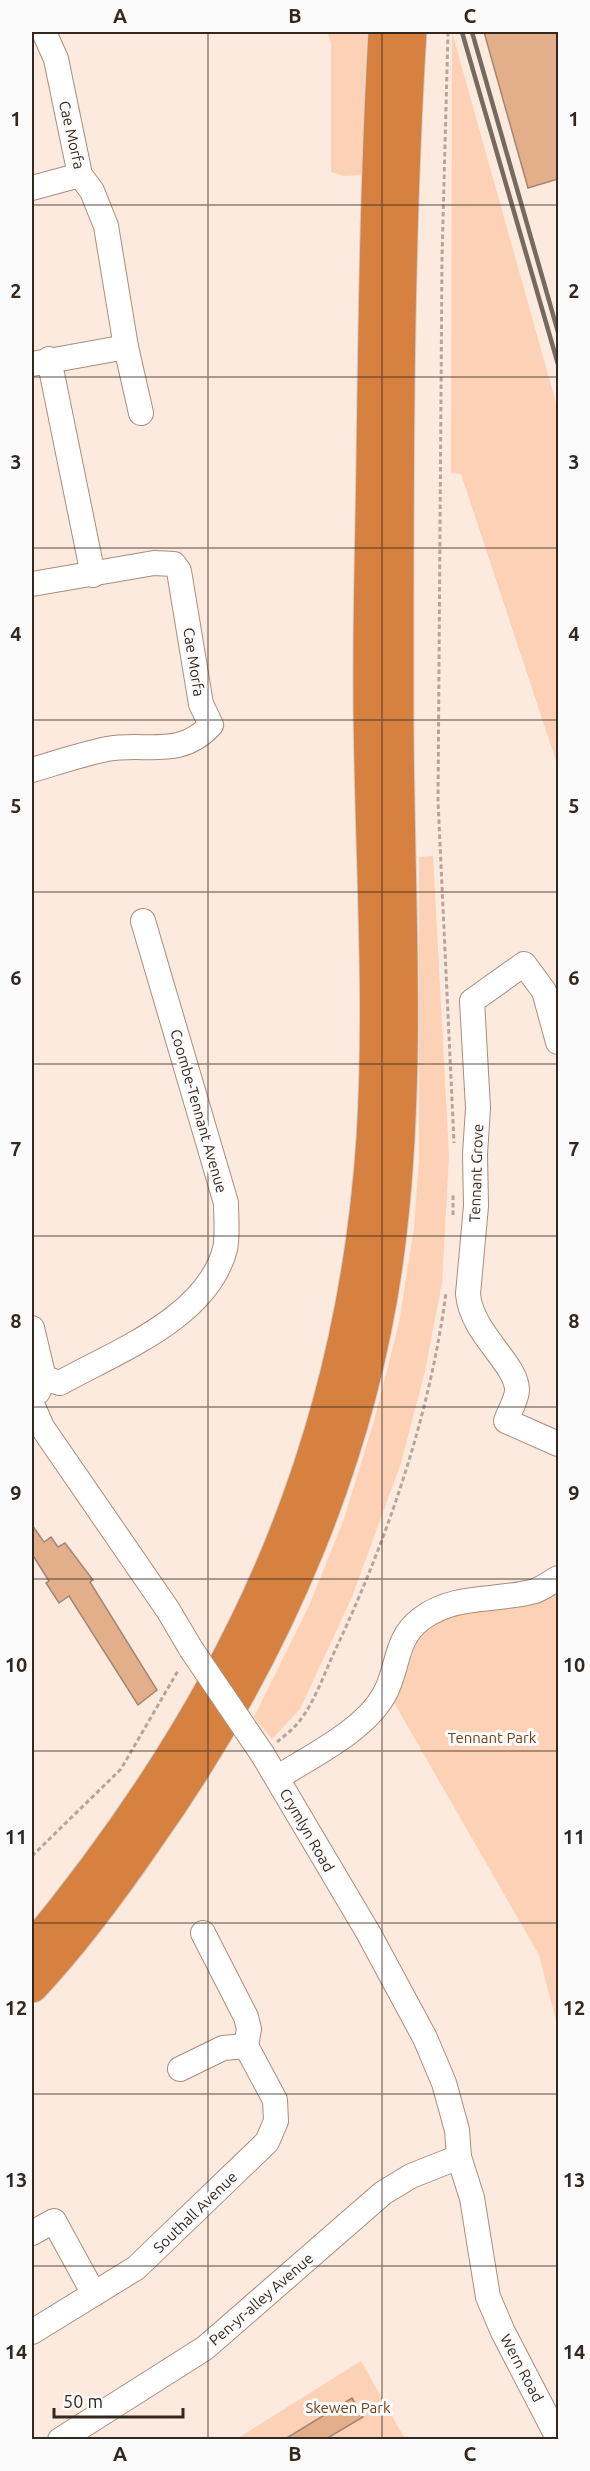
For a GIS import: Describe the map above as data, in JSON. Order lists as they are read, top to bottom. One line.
{"streets":{"street":["Cae Morfa","Coombe-Tennant Avenue","Tennant Grove","Crymlyn Road","Southall Avenue","Pen-yr-alley Avenue","Wern Road"]},"crossings":[["Crymlyn Road","Pen-yr-alley Avenue"],["Crymlyn Road","Wern Road"]],"parks":["Tennant Park","Skewen Park"],"scale_bar":"50 m","grid":{"columns":["A","B","C"],"rows":["1","2","3","4","5","6","7","8","9","10","11","12","13","14"]}}
